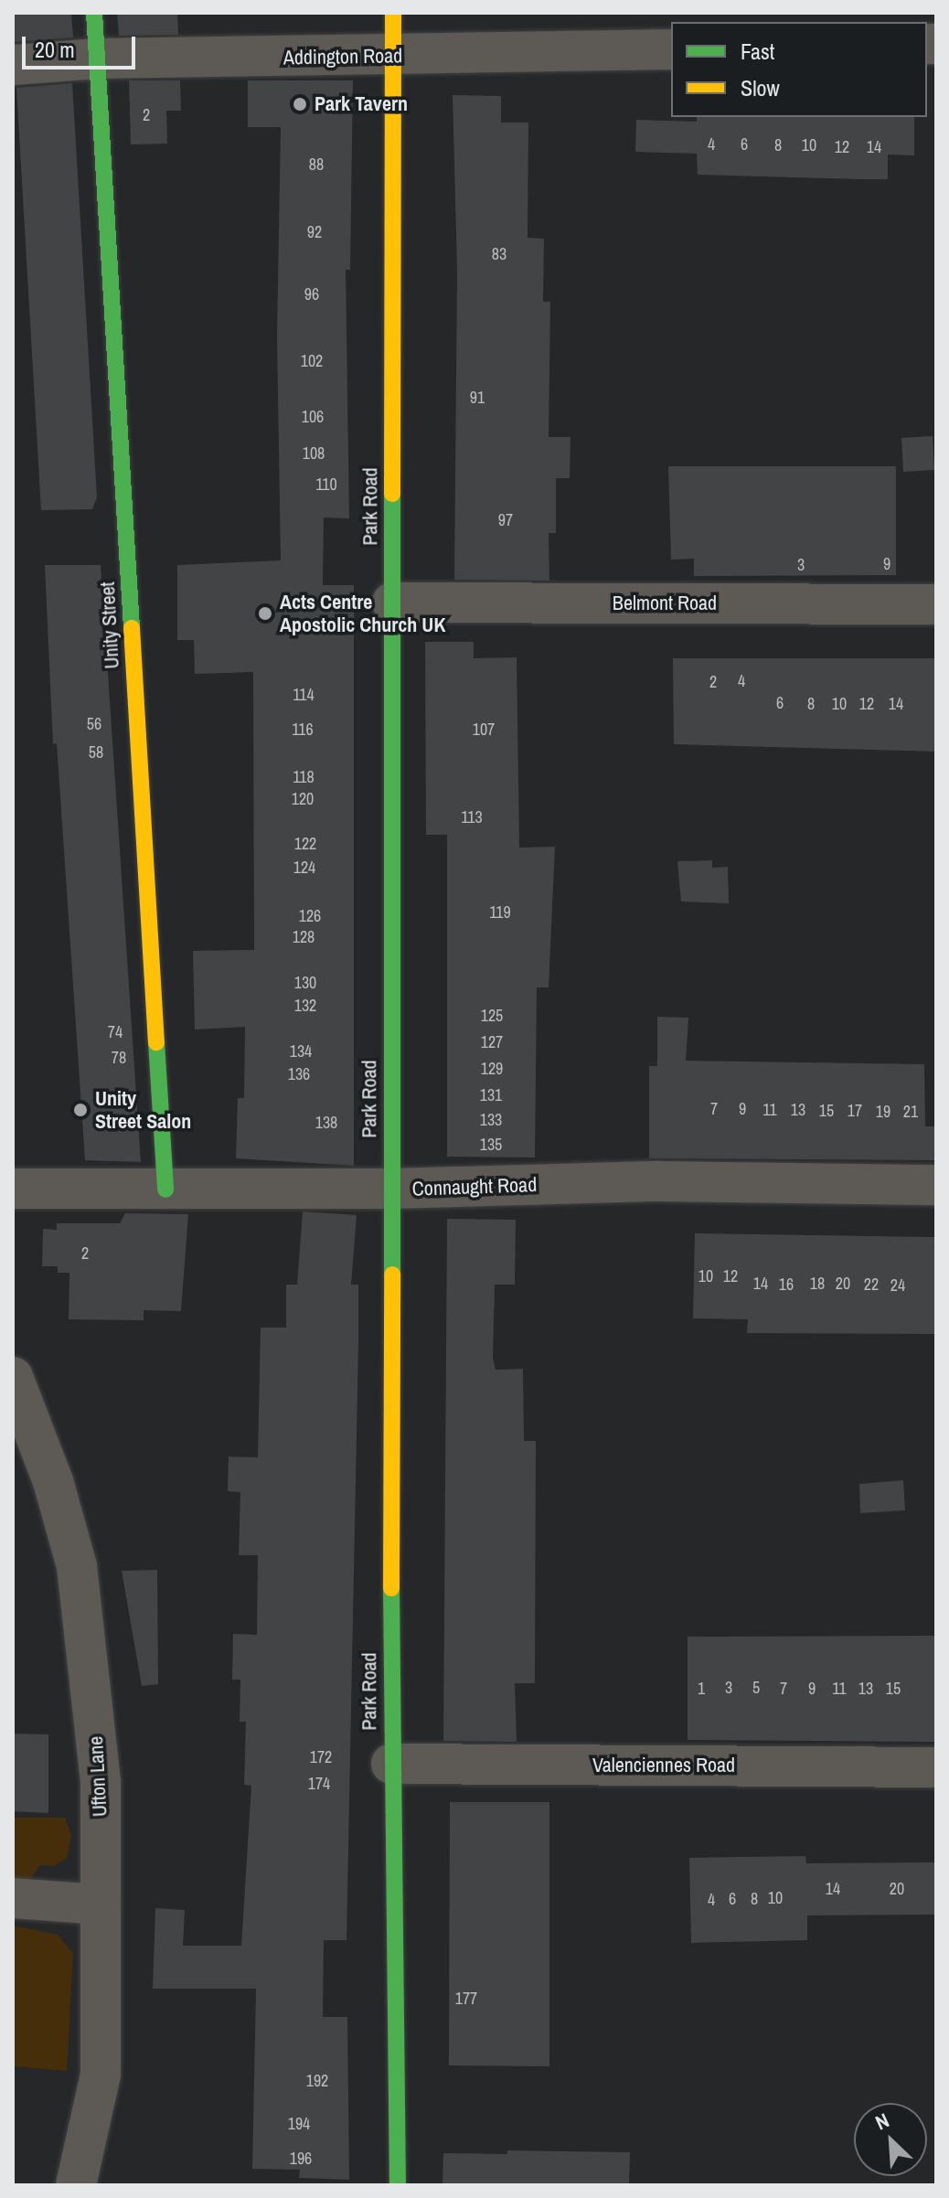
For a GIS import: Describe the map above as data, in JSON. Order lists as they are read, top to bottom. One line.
{"streets":{"street":["Addington Road","Park Road","Belmont Road","Unity Street","Connaught Road","Valenciennes Road","Ufton Lane"]},"crossings":[["Addington Road","Park Road"],["Addington Road","Unity Street"],["Park Road","Belmont Road"],["Park Road","Connaught Road"],["Park Road","Valenciennes Road"],["Unity Street","Connaught Road"]],"places":["Park Tavern","Acts Centre Apostolic Church UK","Unity Street Salon"],"house_numbers":["2","4","6","8","10","12","14","88","92","83","96","102","91","106","108","110","97","9","3","4","2","114","6","8","10","12","14","56","116","107","58","118","120","113","122","124","119","126","128","130","132","125","74","127","134","78","129","136","131","7","9","11","13","15","17","19","21","133","138","135","2","10","12","14","18","20","16","22","24","3","5","1","7","9","11","13","15","172","174","14","20","10","6","8","4","177","192","194","196"],"legend":["Fast","Slow"],"scale_bar":"20 m","north":"top left"}
